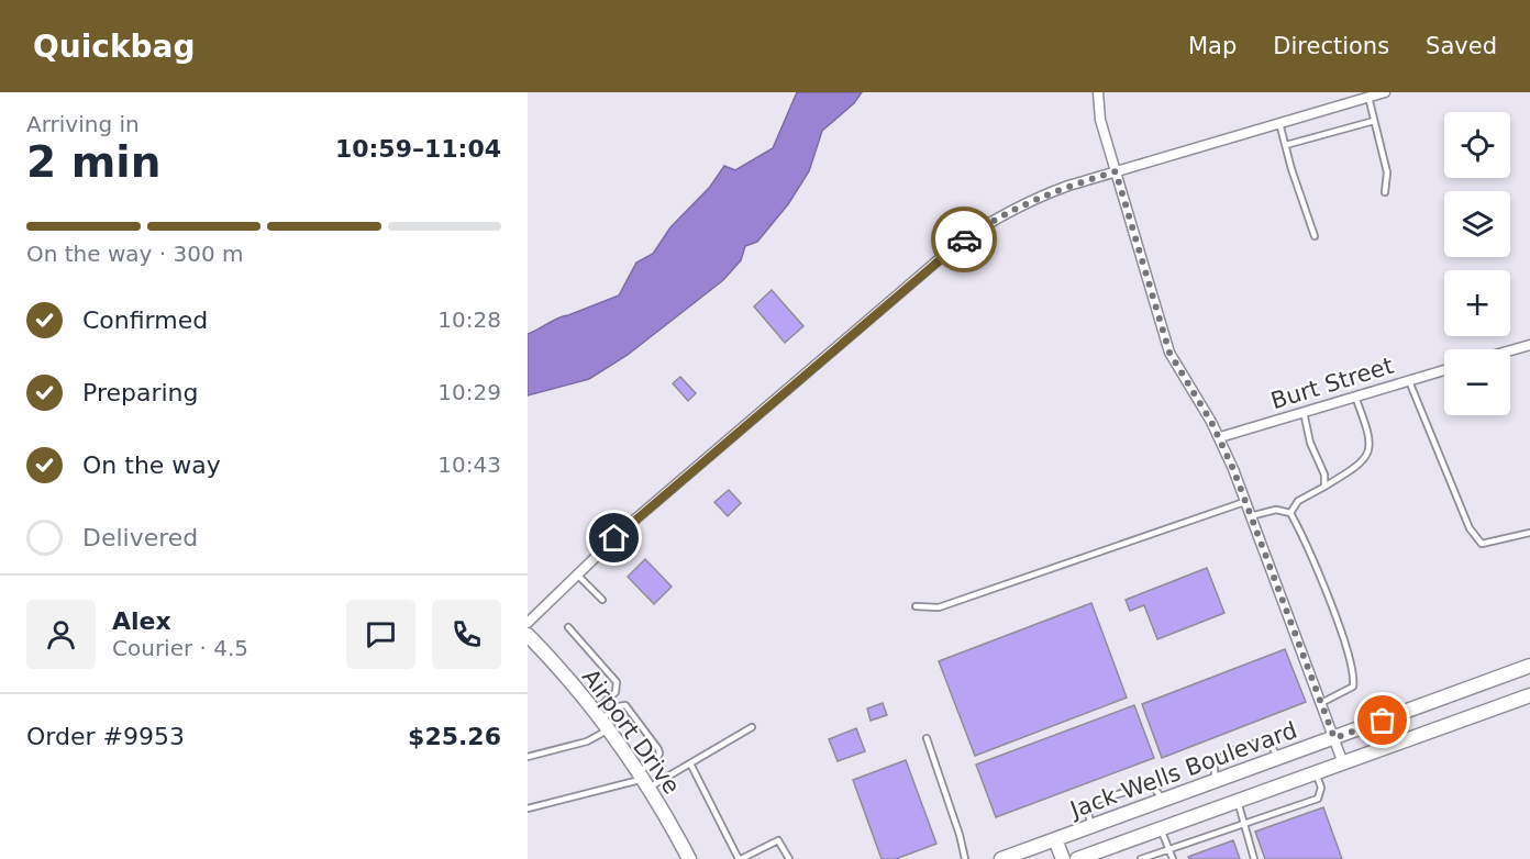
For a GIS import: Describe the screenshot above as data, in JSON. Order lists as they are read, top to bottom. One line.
{"streets":{"street":["Burt Street","Airport Drive","Jack Wells Boulevard"]},"page":{"header":"Quickbag","nav":["Map","Directions","Saved"],"heading":["2 min","Arriving in","10:59–11:04"],"panel":["Alex","Courier · 4.5","Order #9953","$25.26"],"map_buttons":["+","−"],"bar":"On the way · 300 m","list":[["Confirmed","10:28"],["Preparing","10:29"],["On the way","10:43"],"Delivered"]}}
